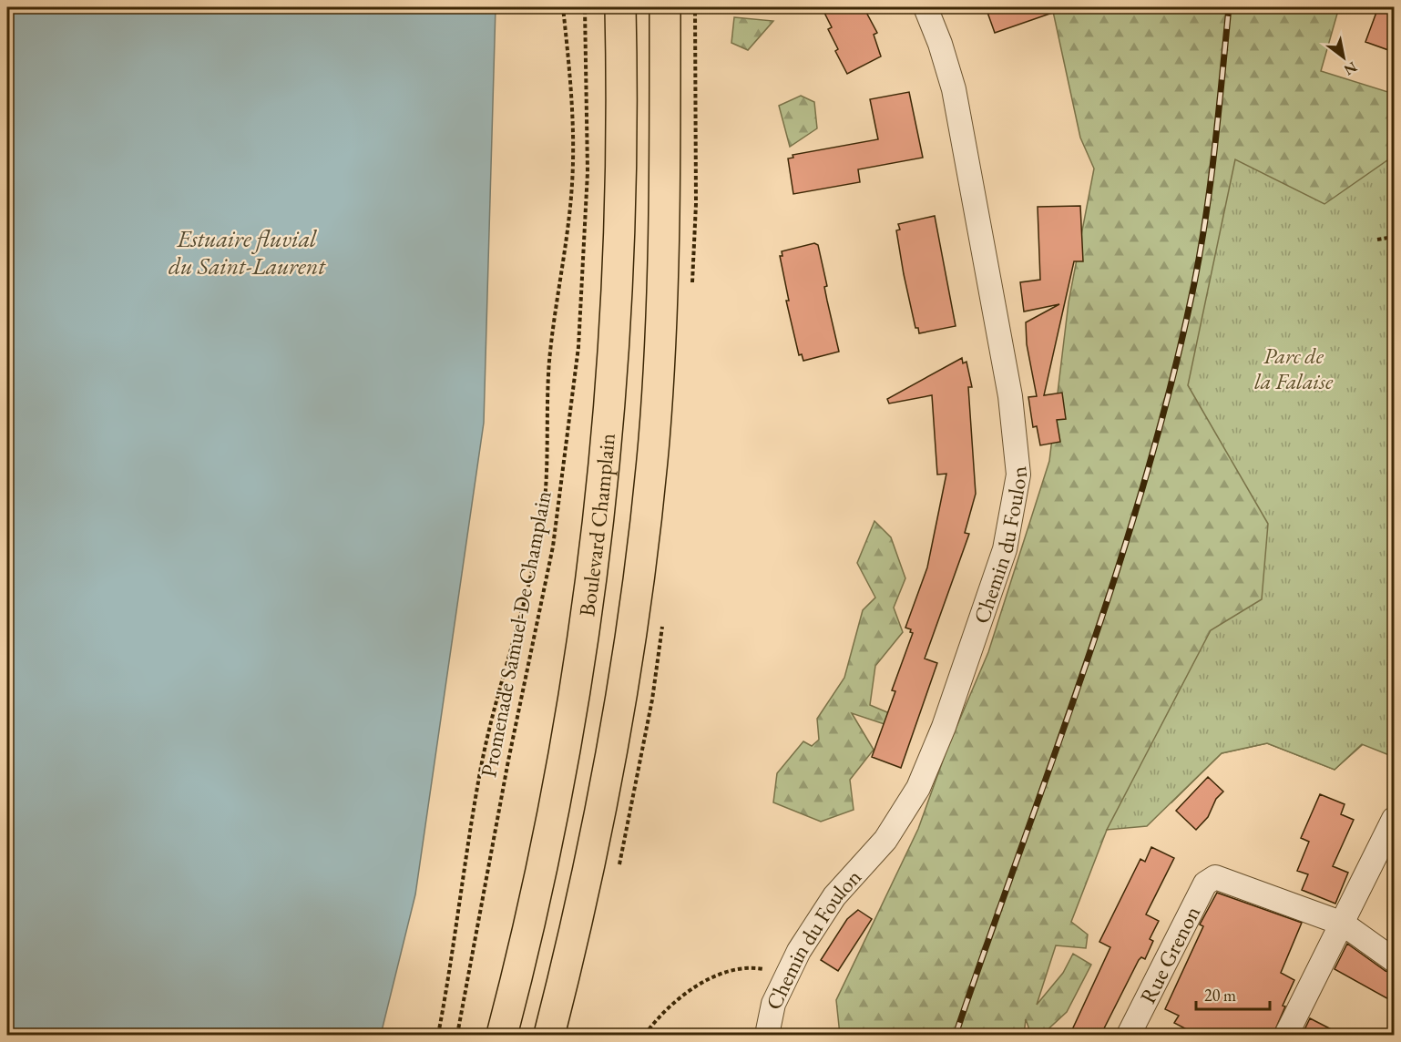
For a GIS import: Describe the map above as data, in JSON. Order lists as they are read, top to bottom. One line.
{"streets":{"main road":["Boulevard Champlain"],"street":["Chemin du Foulon","Rue Grenon"],"path":["Promenade Samuel-De Champlain"]},"water":["Estuaire fluvial du Saint-Laurent"],"parks":["Parc de la Falaise"],"scale_bar":"20 m","north":"bottom right"}
